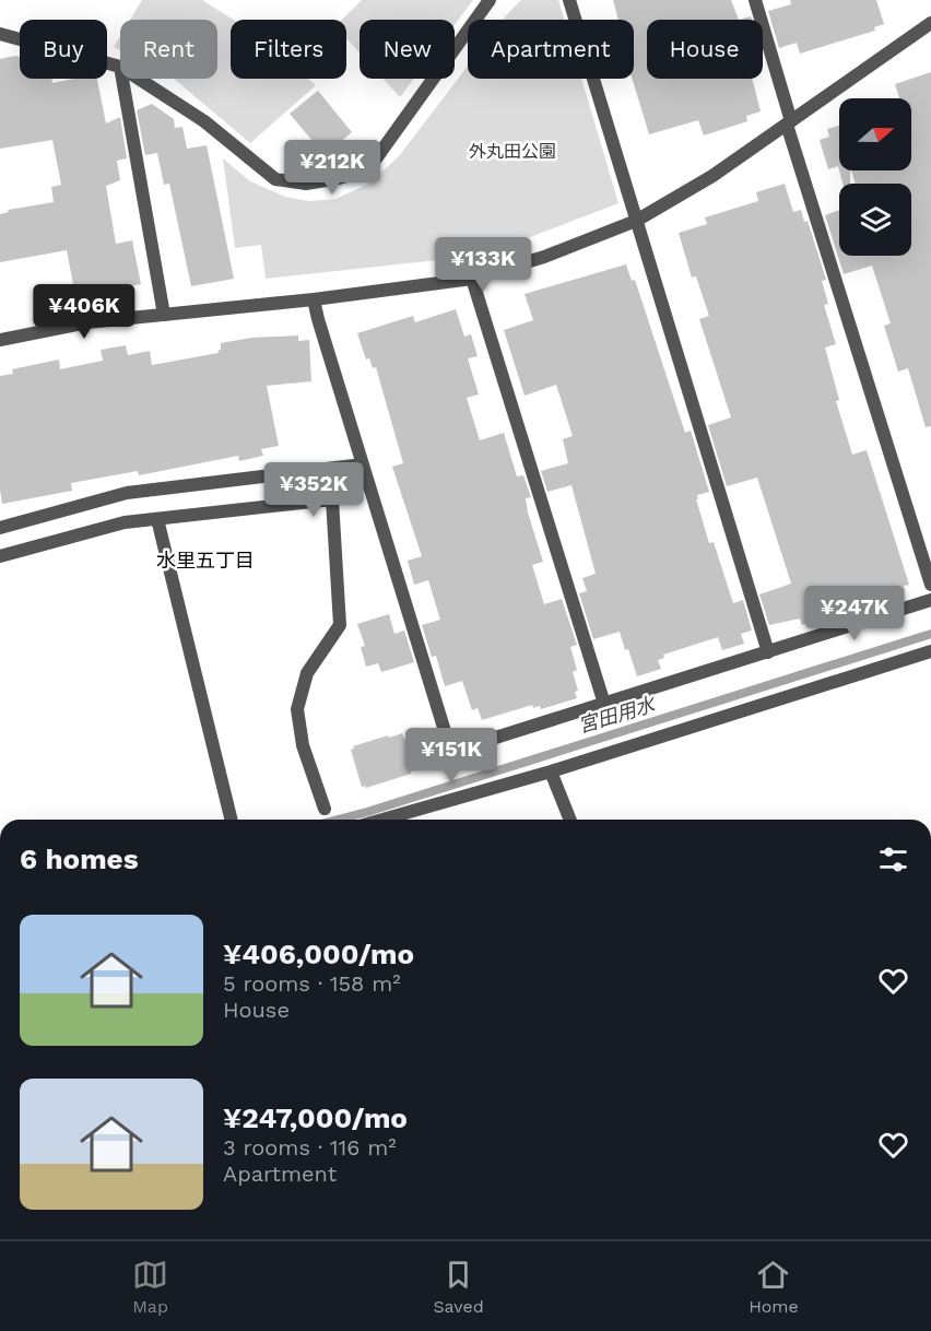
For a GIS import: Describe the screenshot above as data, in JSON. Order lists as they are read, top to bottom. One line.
{"districts":["水里五丁目"],"water":["宮田用水"],"parks":["外丸田公園"],"north":"right","page":{"chip":["Buy","Rent","Filters","New","Apartment","House"],"price":["¥212K","¥133K","¥406K","¥352K","¥247K","¥151K"],"heading":"6 homes","list":[{"name":"¥406,000/mo","note":"5 rooms · 158 m² · House"},{"name":"¥247,000/mo","note":"3 rooms · 116 m² · Apartment"}],"tabs":["Map","Saved","Home"]}}
